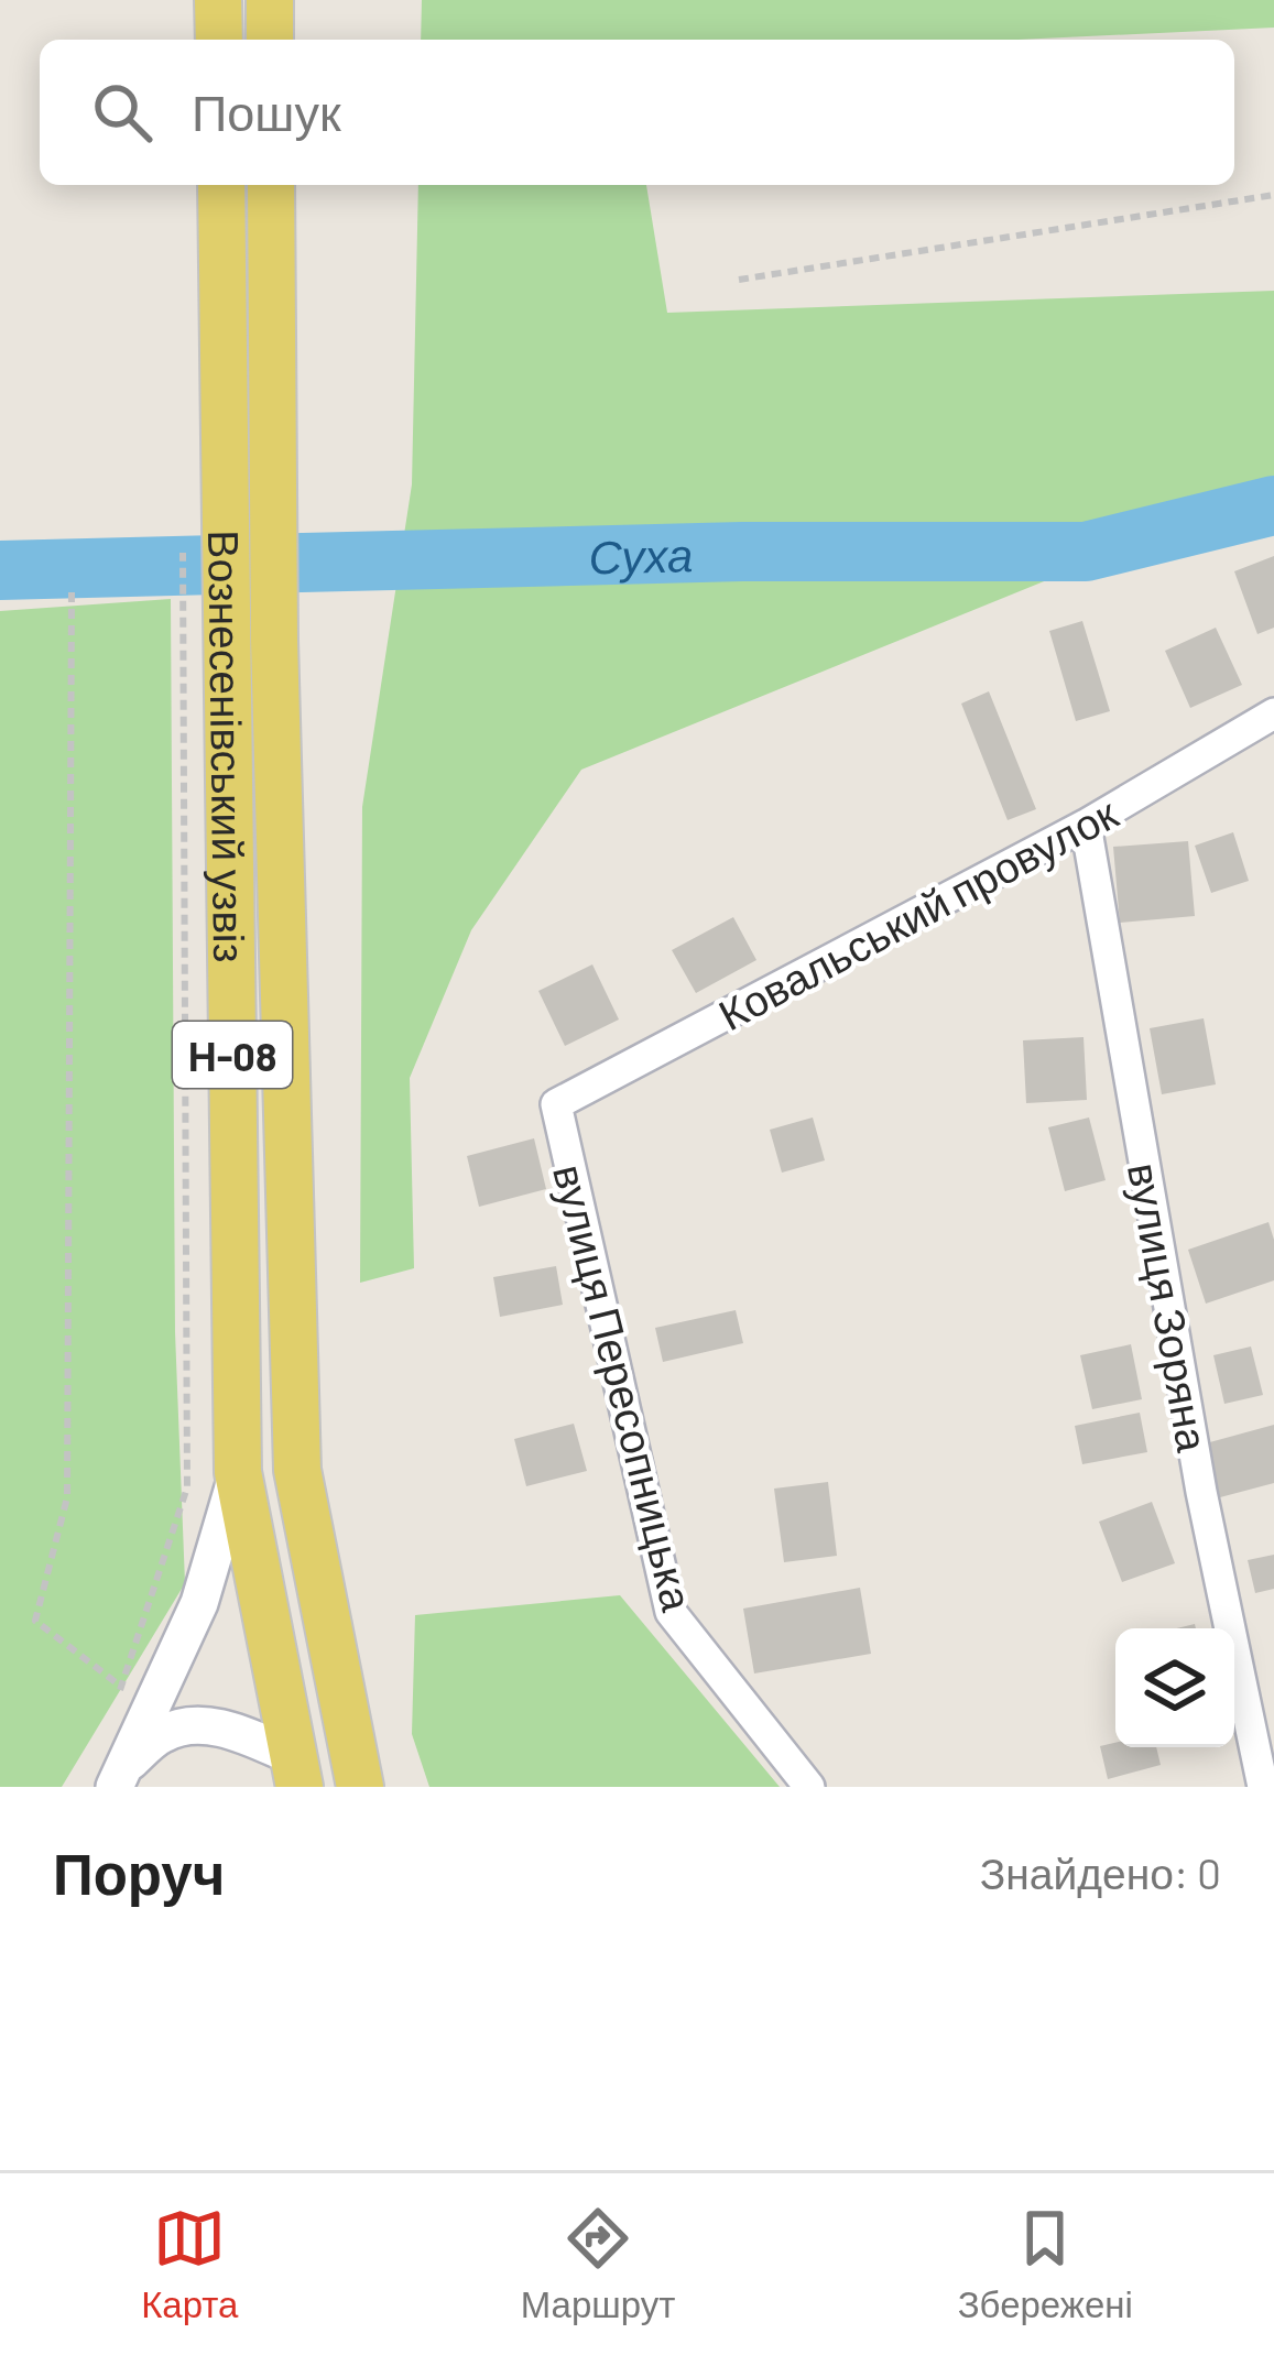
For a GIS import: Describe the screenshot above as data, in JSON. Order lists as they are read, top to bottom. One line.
{"streets":{"main road":["Вознесенівський узвіз","Н-08"],"street":["Ковальський провулок","вулиця Зоряна","вулиця Пересопницька"]},"crossings":[["Вознесенівський узвіз","Н-08"],["Ковальський провулок","вулиця Зоряна"],["Ковальський провулок","вулиця Пересопницька"]],"water":["Суха"],"page":{"search":"Пошук","heading":["Поруч","Знайдено: 0"],"nav":["Карта","Маршрут","Збережені"]}}
